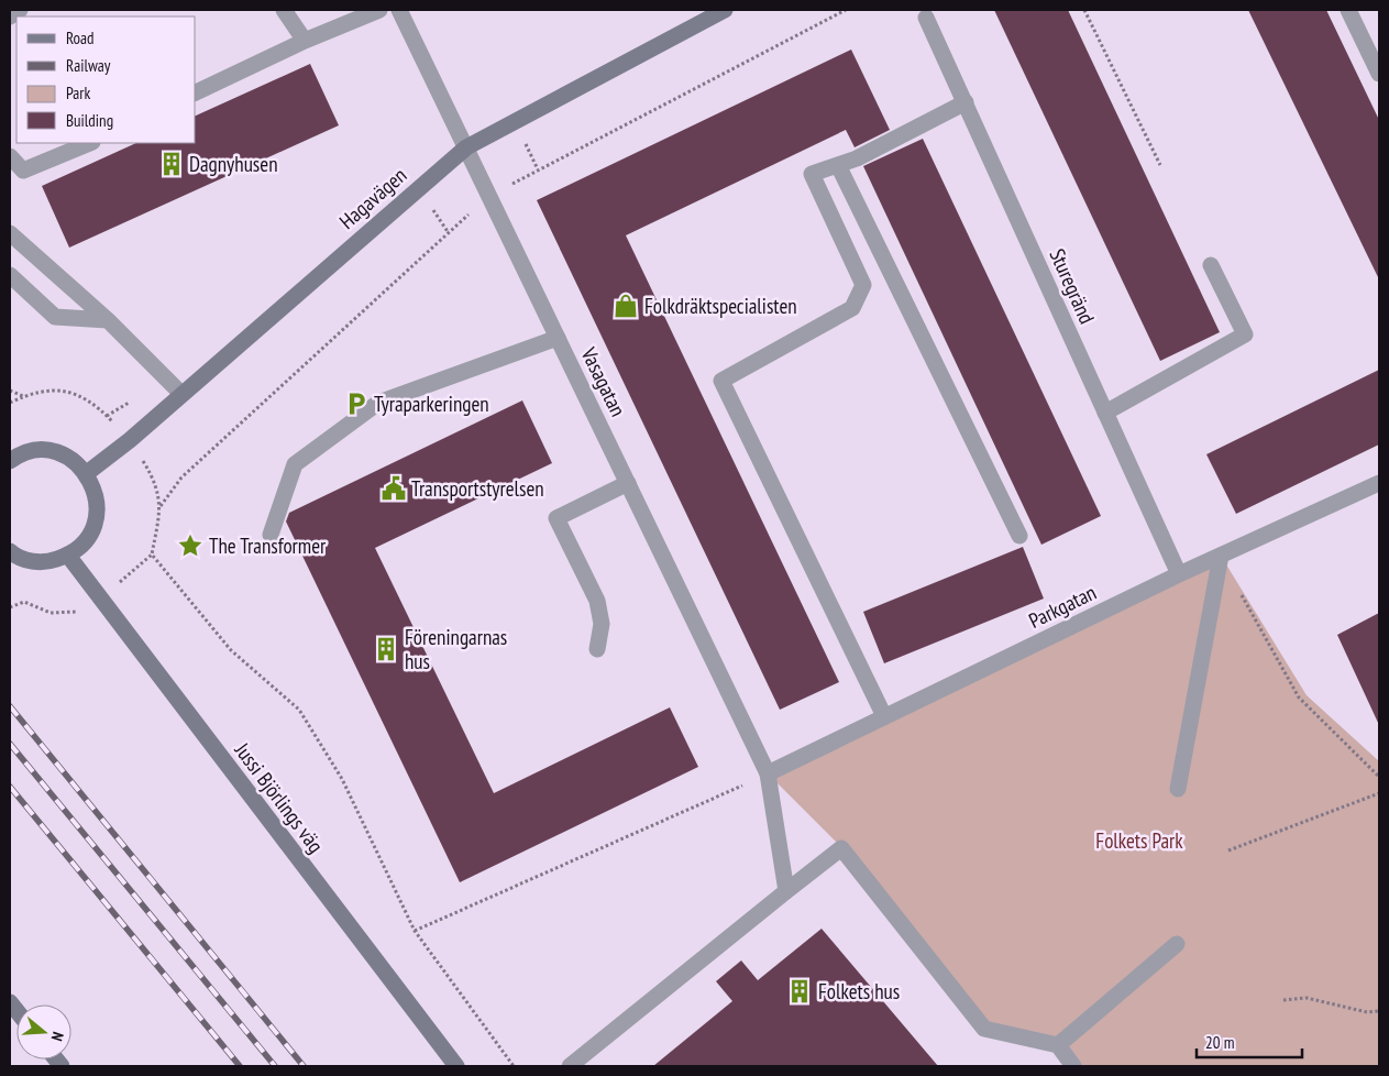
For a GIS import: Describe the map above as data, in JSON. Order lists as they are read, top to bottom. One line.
{"streets":{"street":["Hagavägen","Sturegränd","Vasagatan","Parkgatan","Jussi Björlings väg"]},"crossings":[["Hagavägen","Vasagatan"],["Sturegränd","Parkgatan"],["Vasagatan","Parkgatan"]],"parks":["Folkets Park"],"places":{"building":["Dagnyhusen","Föreningarnas hus","Folkets hus"],"shop":["Folkdräktspecialisten"],"parking":["Tyraparkeringen"],"public building":["Transportstyrelsen"],"place":["The Transformer"]},"legend":["Road","Railway","Park","Building"],"scale_bar":"20 m","north":"right"}
